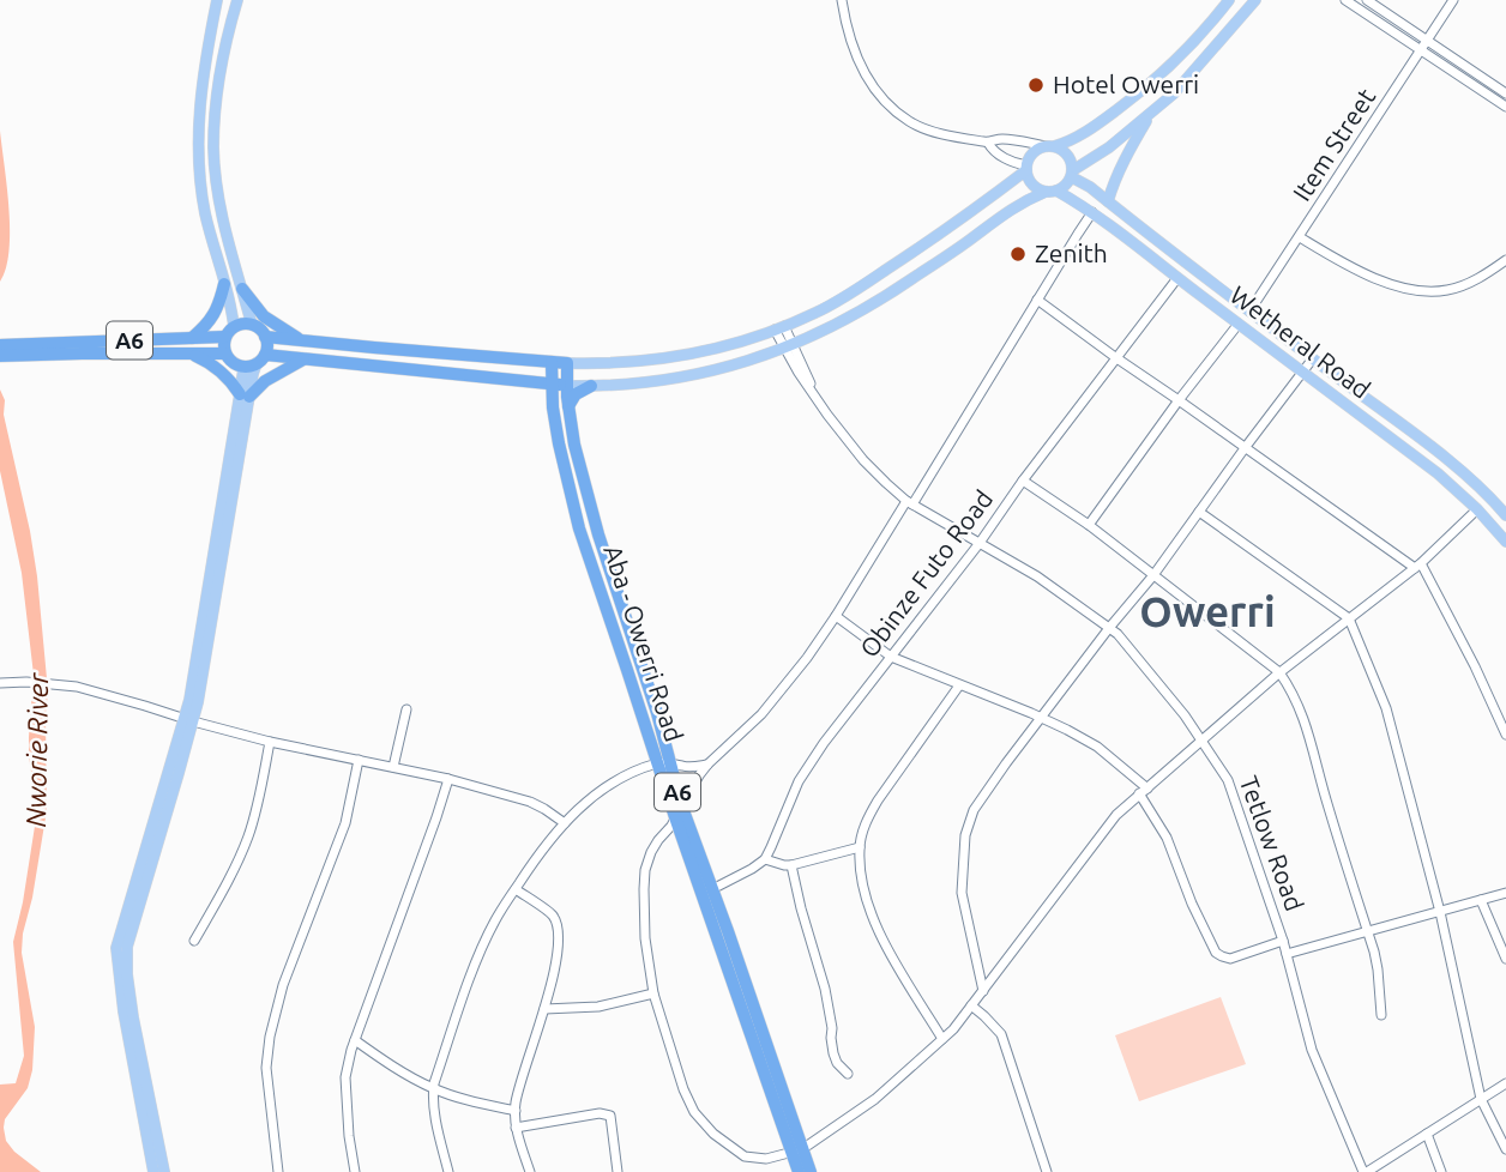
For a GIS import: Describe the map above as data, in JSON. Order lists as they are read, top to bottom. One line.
{"streets":{"highway":["A6","Aba - Owerri Road"],"main road":["Wetheral Road"],"street":["Item Street","Obinze Futo Road","Tetlow Road"]},"crossings":[["Item Street","Wetheral Road"],["Wetheral Road","Obinze Futo Road"],["Obinze Futo Road","Tetlow Road"]],"districts":["Owerri"],"water":["Nworie River"],"places":["Hotel Owerri","Zenith"]}
